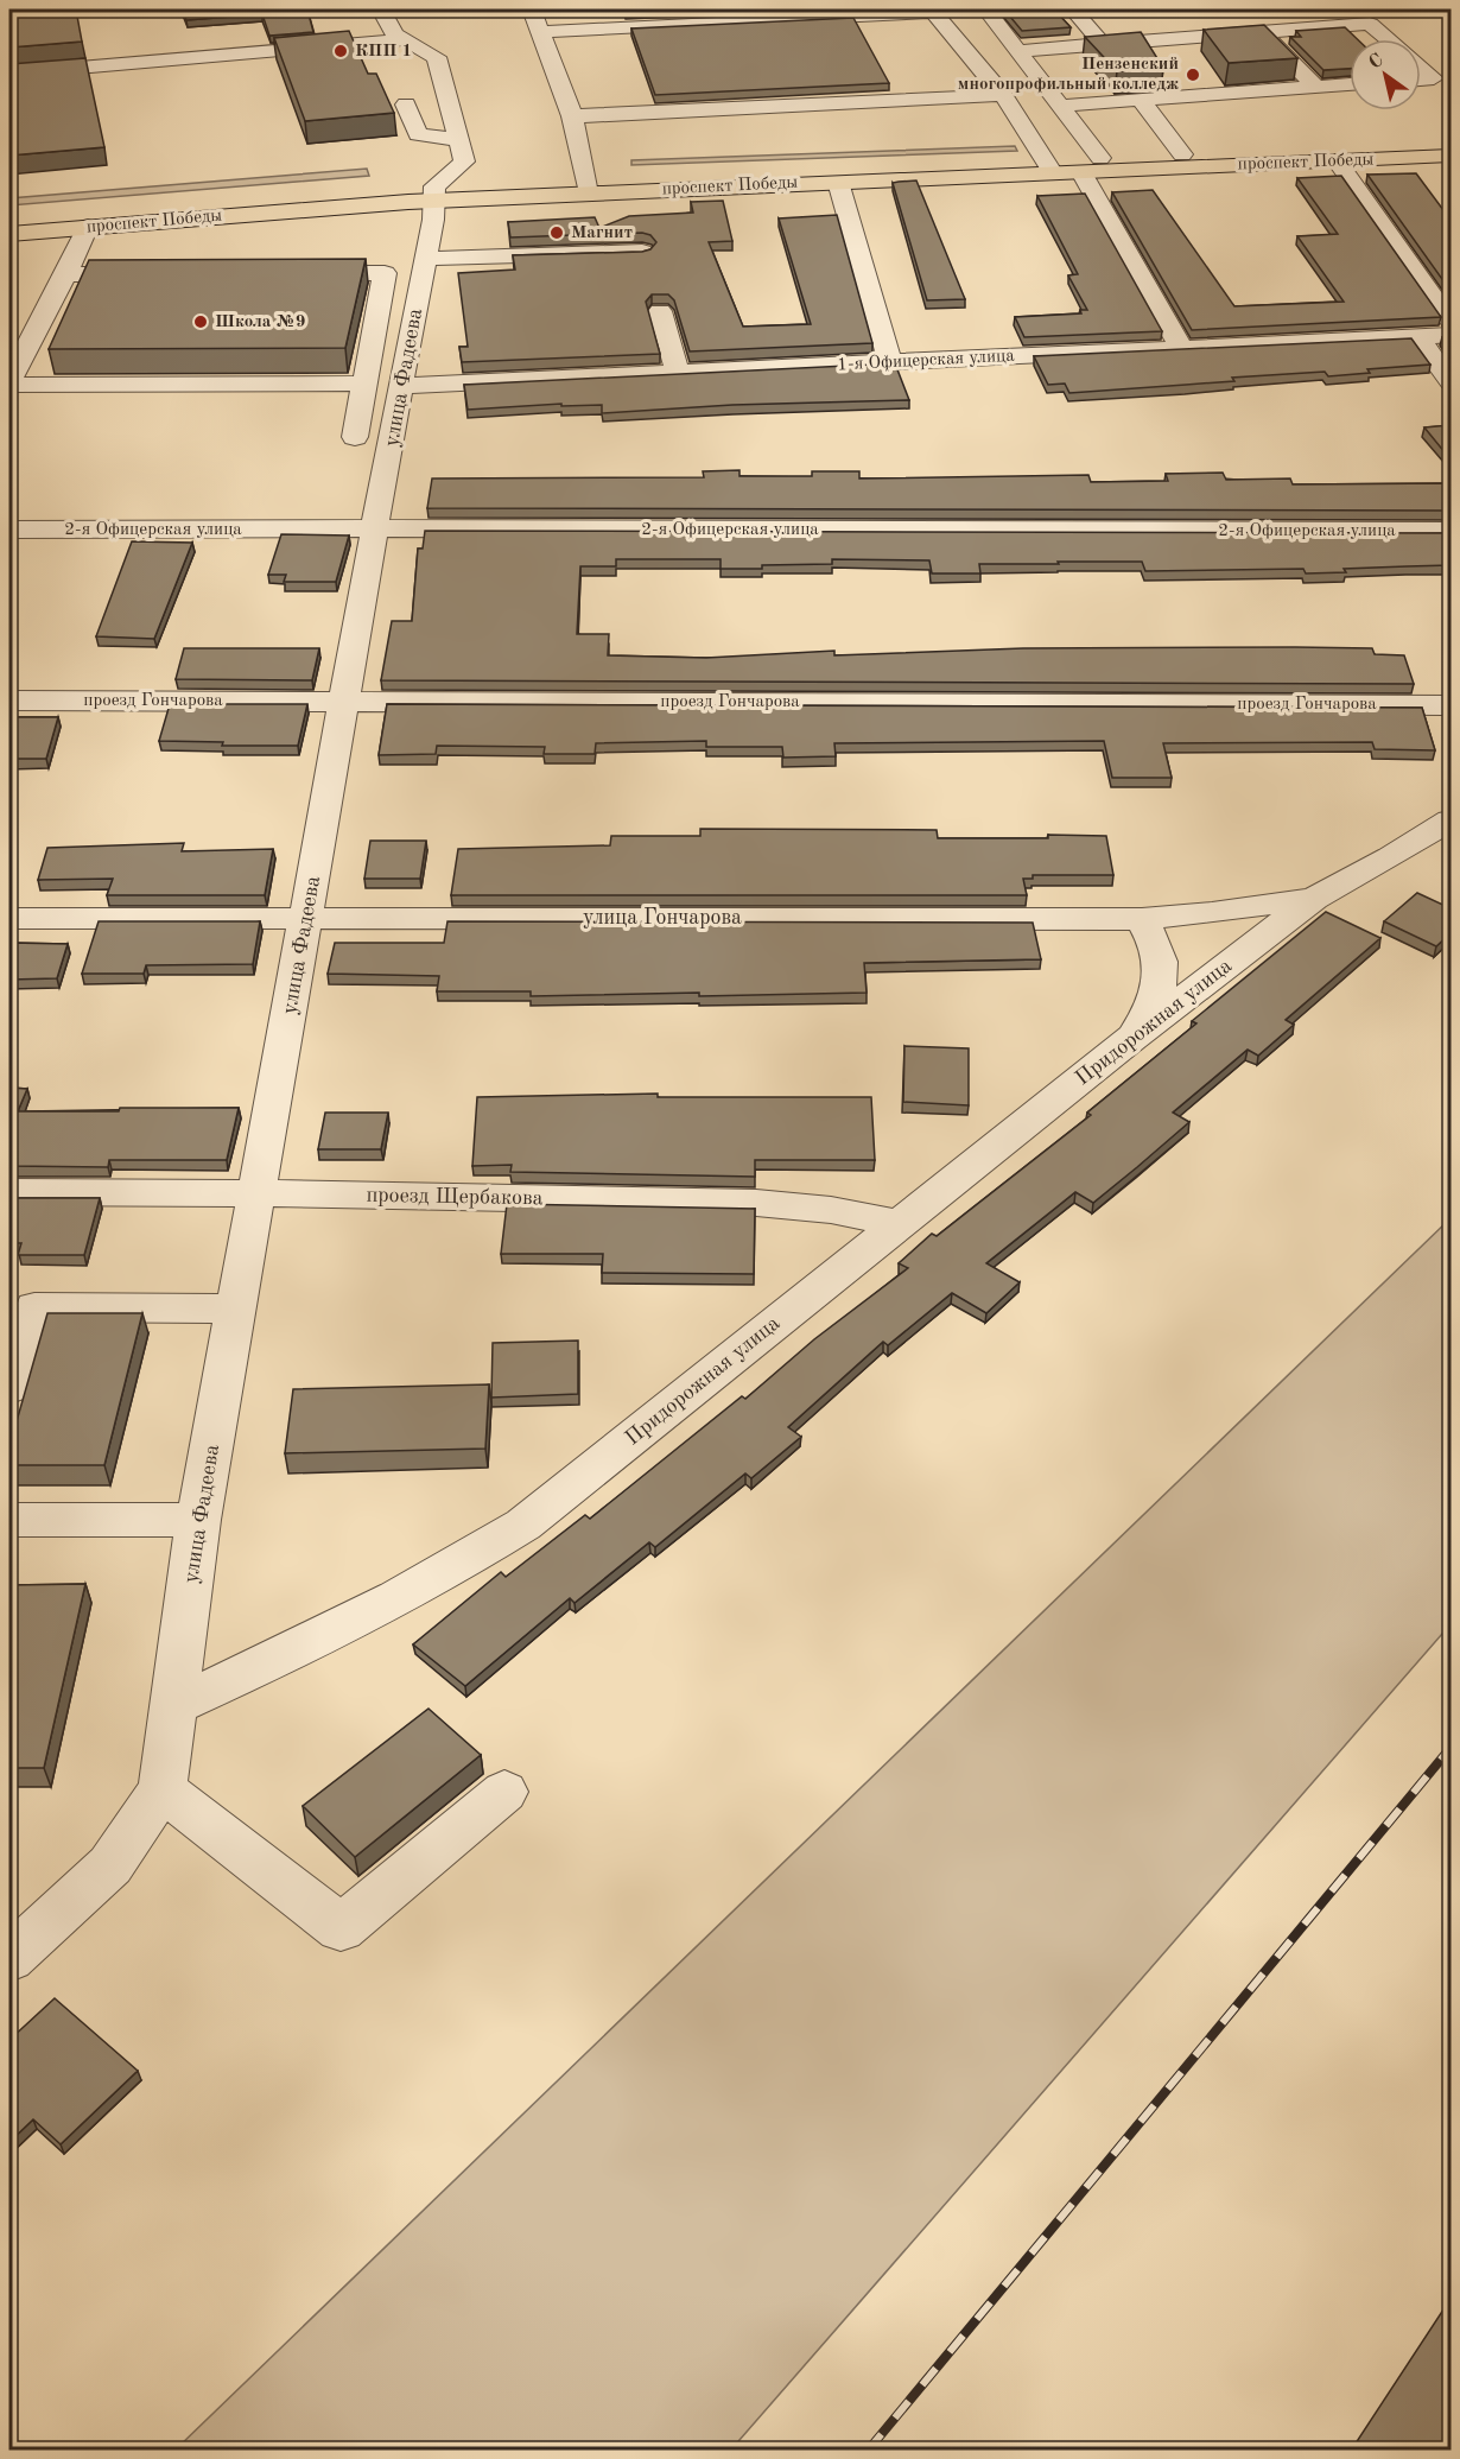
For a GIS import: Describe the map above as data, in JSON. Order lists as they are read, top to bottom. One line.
{"streets":{"main road":["проспект Победы"],"street":["1-я Офицерская улица","улица Фадеева","2-я Офицерская улица","проезд Гончарова","улица Гончарова","Придорожная улица","проезд Щербакова"]},"crossings":[["проспект Победы","улица Фадеева"],["1-я Офицерская улица","улица Фадеева"],["улица Фадеева","2-я Офицерская улица"],["улица Фадеева","проезд Гончарова"],["улица Фадеева","улица Гончарова"],["улица Фадеева","Придорожная улица"],["улица Фадеева","проезд Щербакова"],["улица Гончарова","Придорожная улица"],["Придорожная улица","проезд Щербакова"]],"places":["КПП 1","Пензенский многопрофильный колледж","Магнит","Школа №9"],"north":"top left"}
